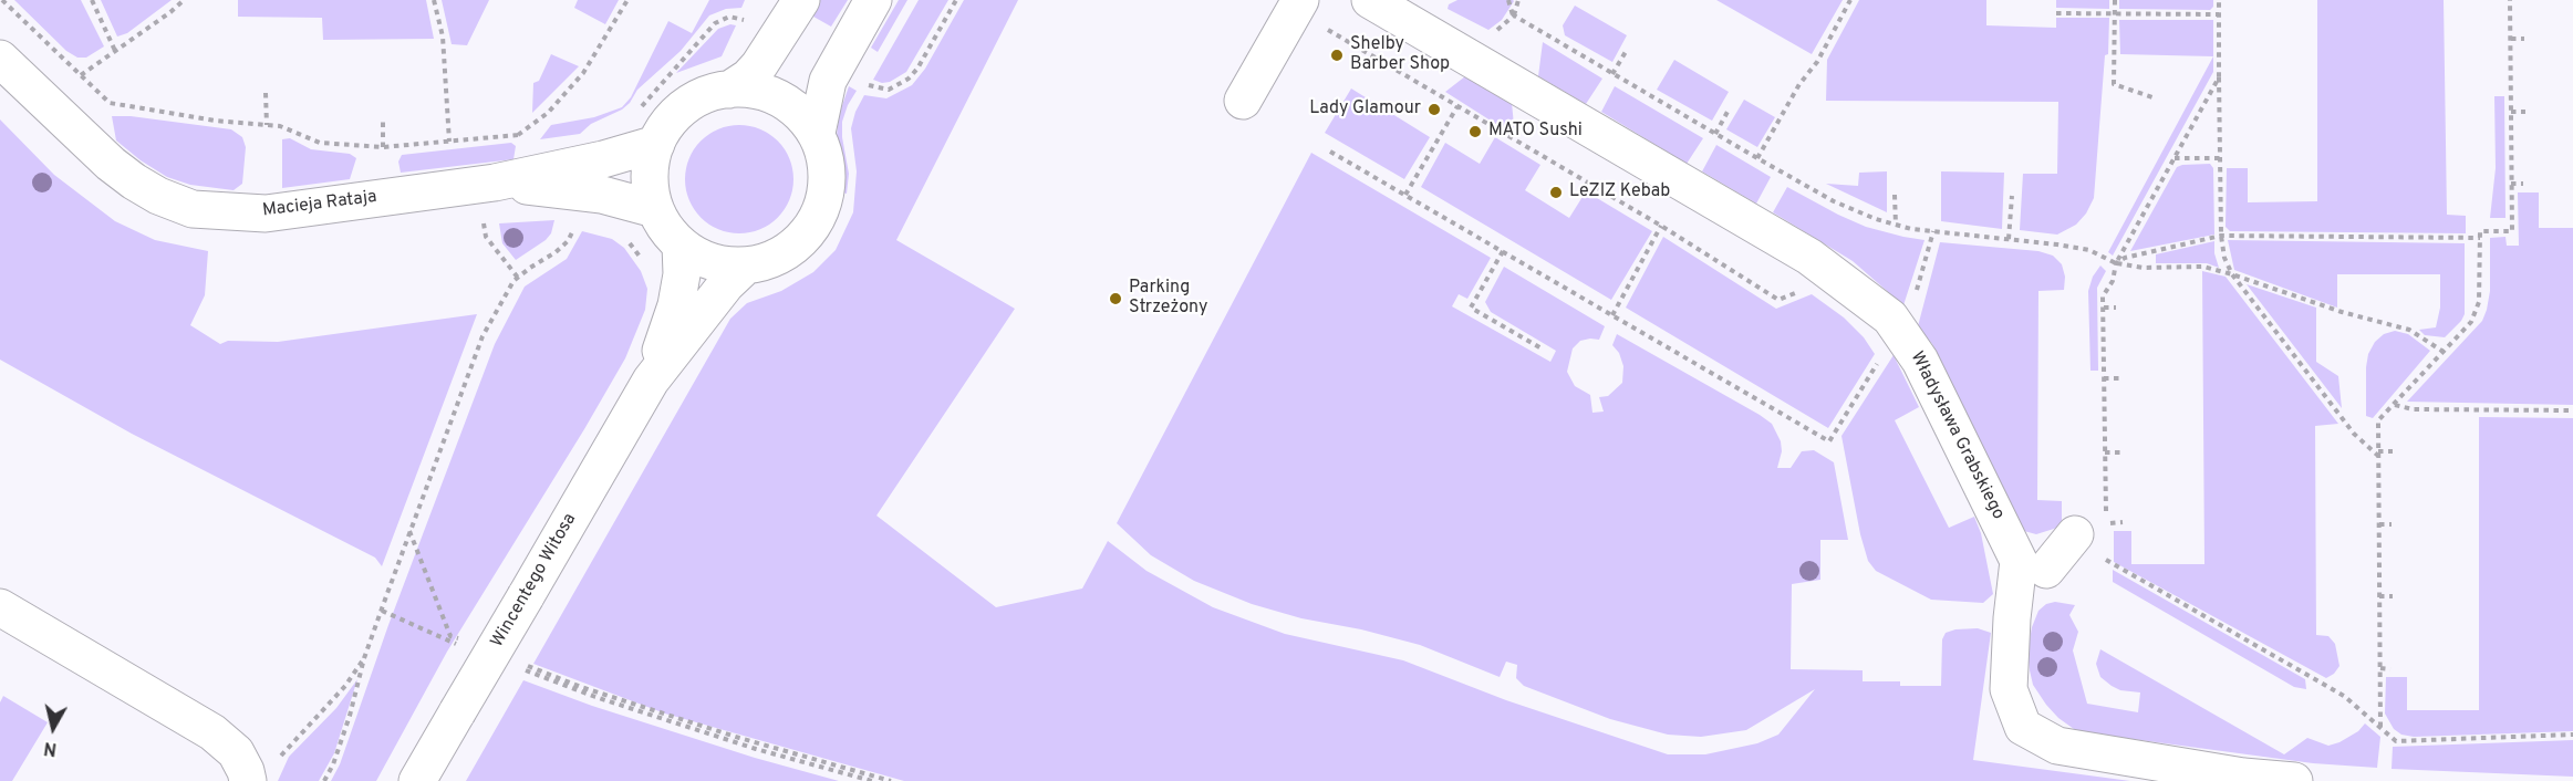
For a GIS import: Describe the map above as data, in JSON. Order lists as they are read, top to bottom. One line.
{"streets":{"street":["Macieja Rataja","Władysława Grabskiego","Wincentego Witosa"]},"crossings":[["Macieja Rataja","Wincentego Witosa"]],"places":["Shelby Barber Shop","Lady Glamour","MATO Sushi","LeZIZ Kebab","Parking Strzeżony"],"north":"bottom"}
